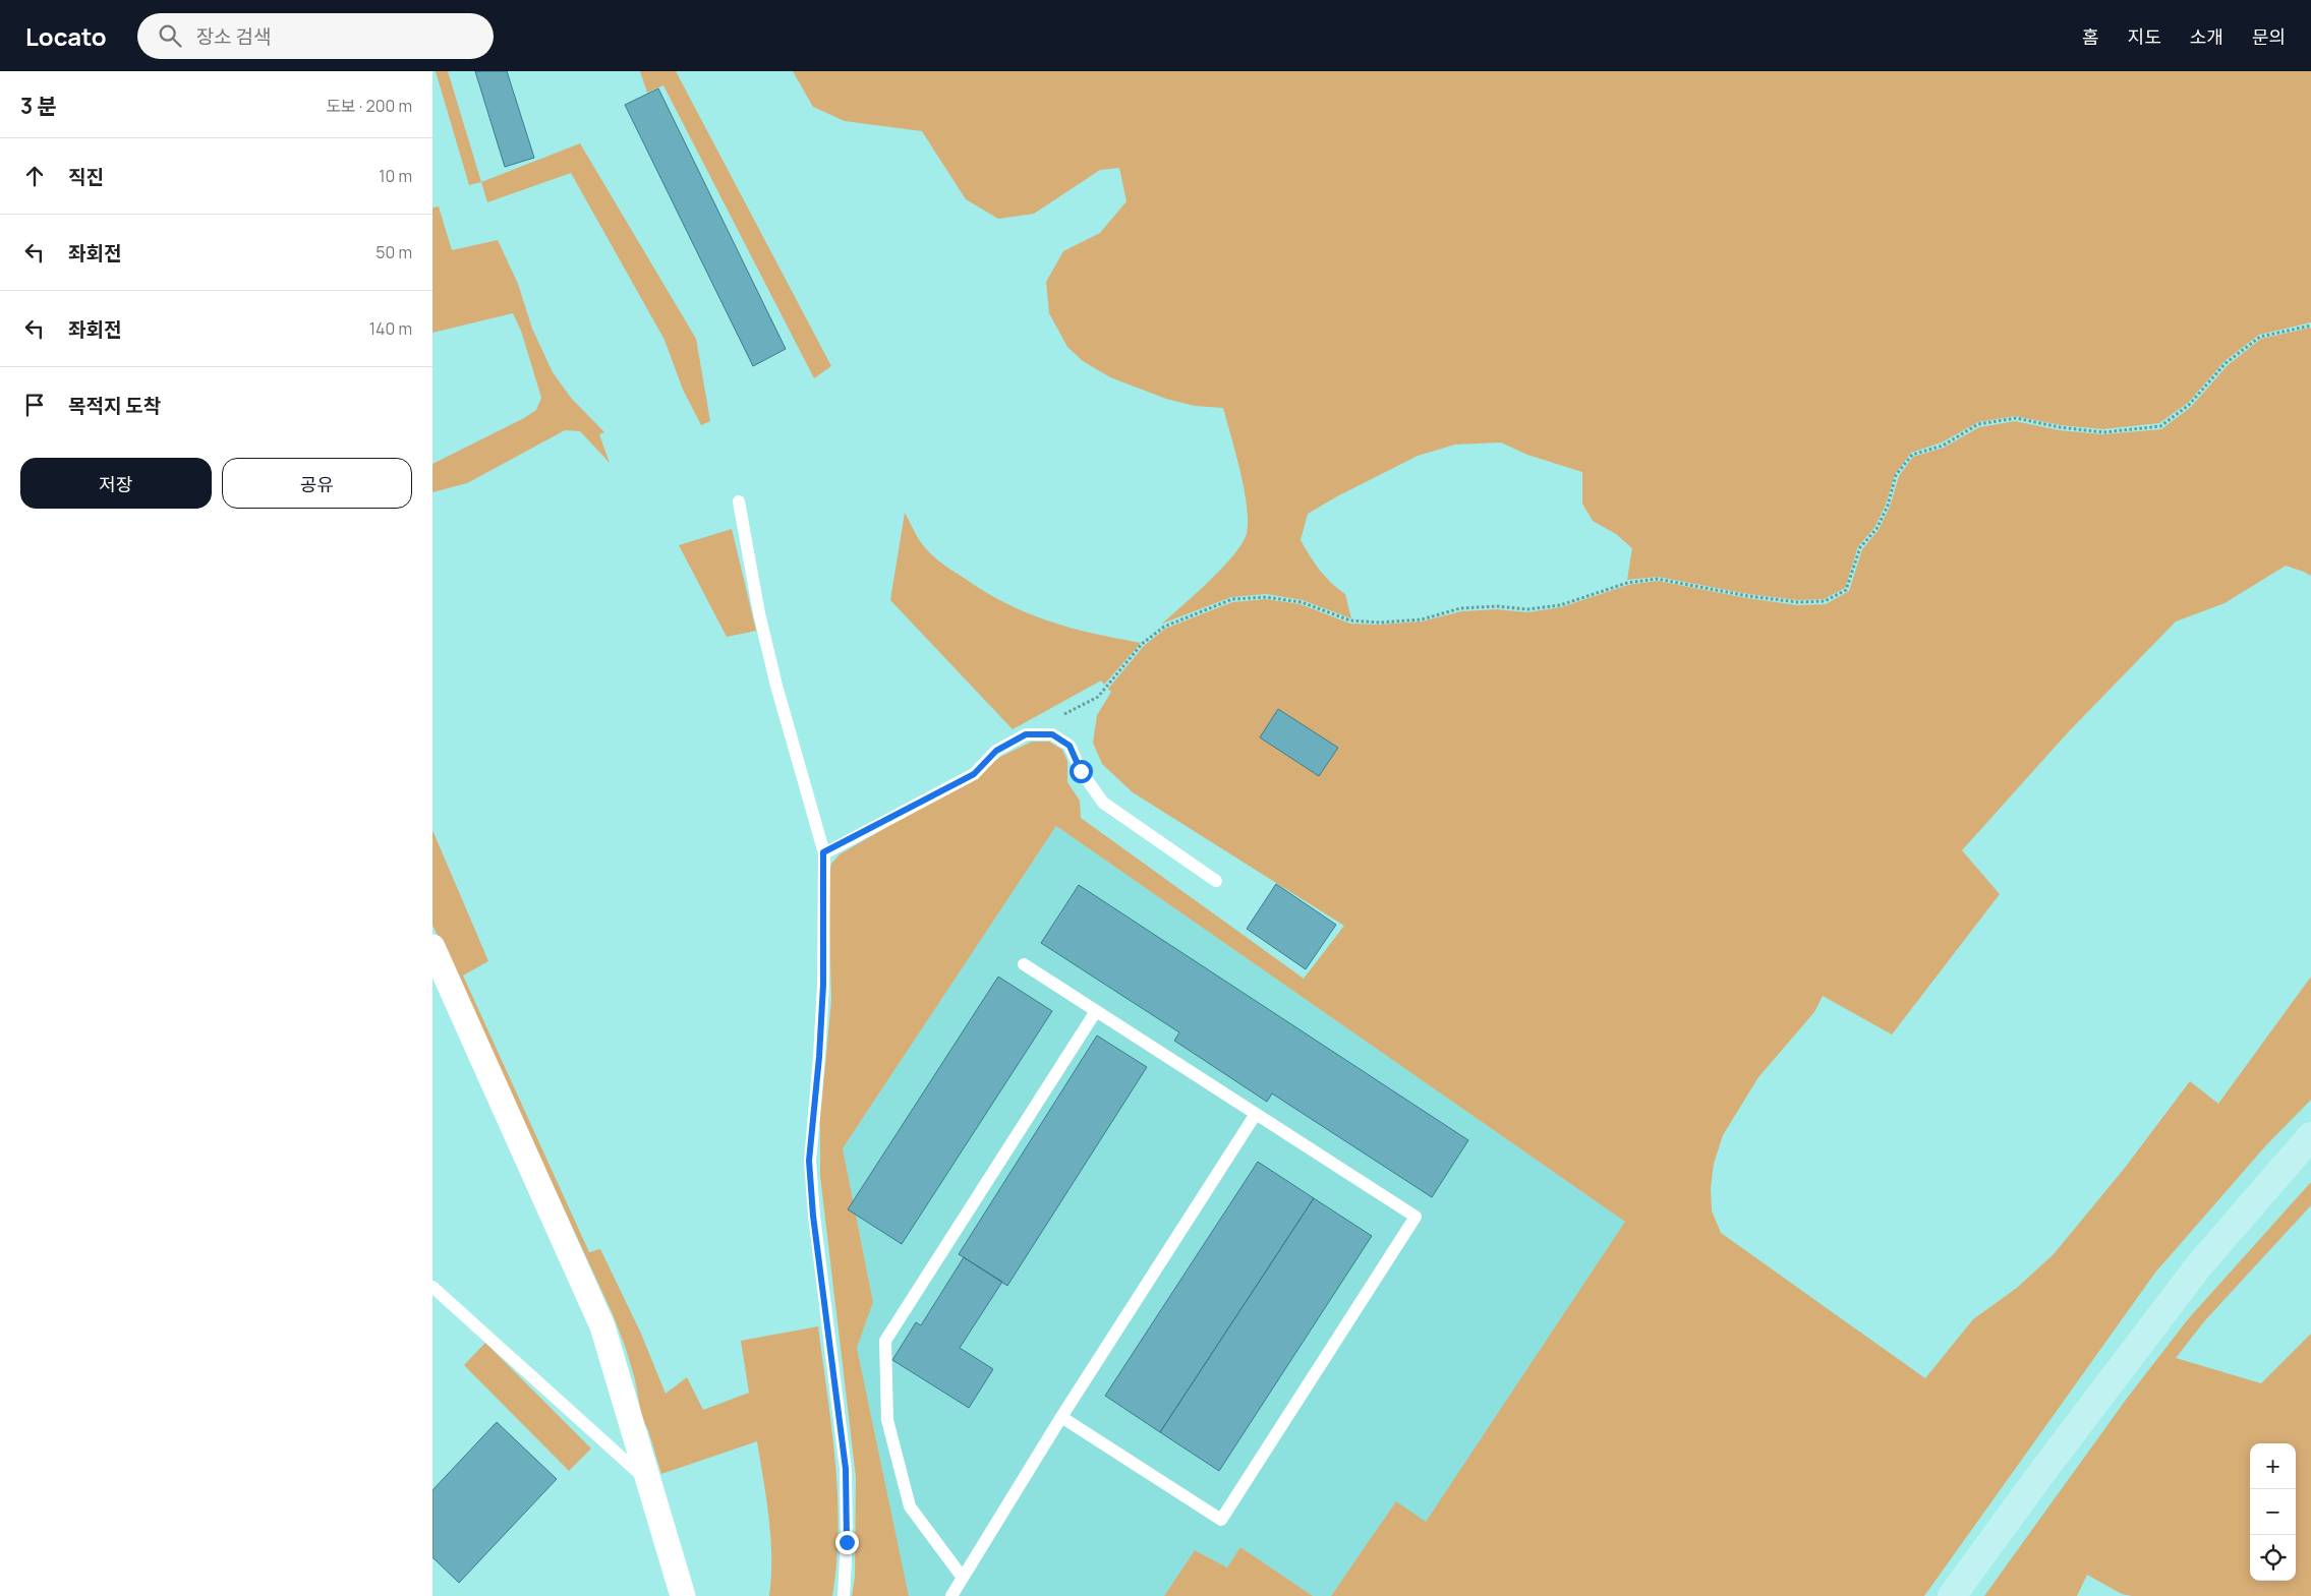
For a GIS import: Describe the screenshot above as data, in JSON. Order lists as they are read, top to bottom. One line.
{"page":{"header":"Locato","search":"장소 검색","nav":["홈","지도","소개","문의"],"heading":["3 분","도보 · 200 m"],"list":[["직진","10 m"],["좌회전","50 m"],["좌회전","140 m"],"목적지 도착"],"buttons":["저장","공유"],"map_buttons":["+","−"]}}
